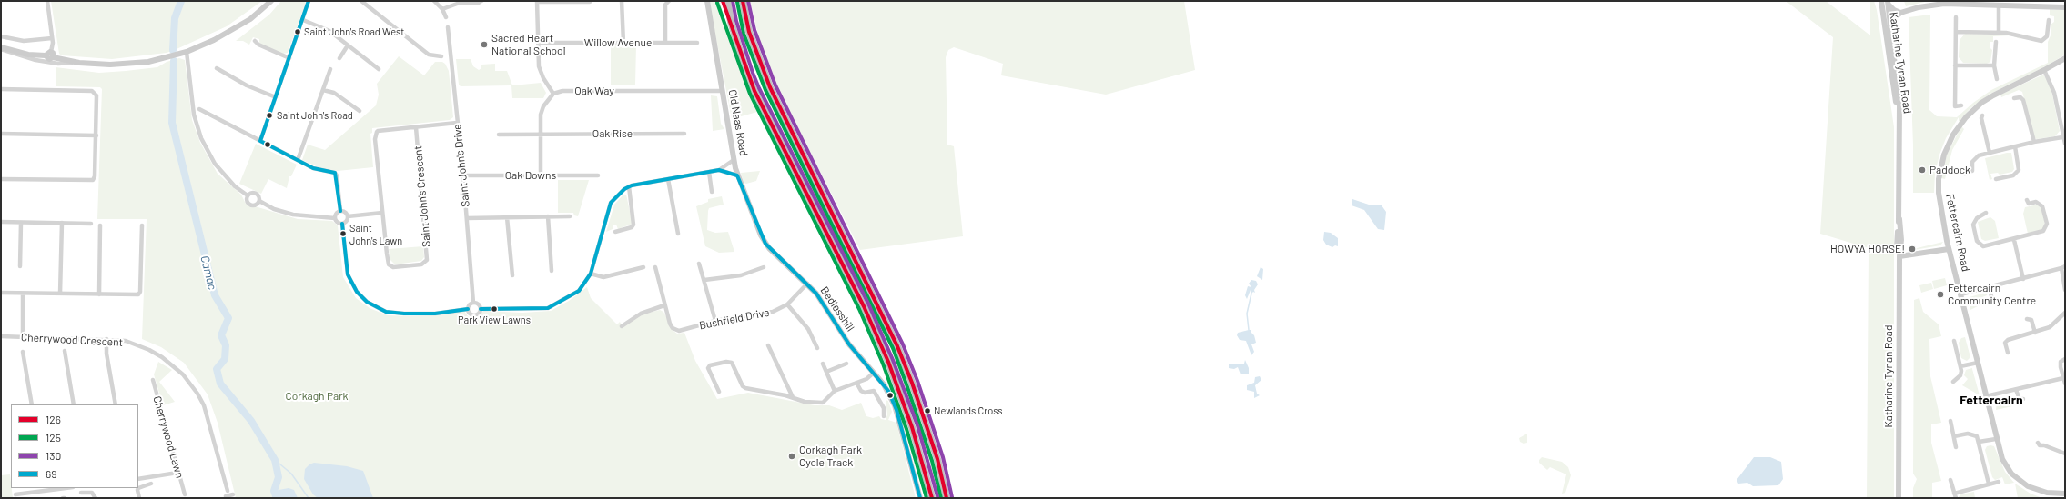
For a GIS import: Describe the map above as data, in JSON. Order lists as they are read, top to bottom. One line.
{"streets":{"street":["Willow Avenue","Katharine Tynan Road","Oak Way","Old Naas Road","Oak Rise","Saint John's Drive","Oak Downs","Saint John's Crescent","Fettercairn Road","Bedlesshill","Bushfield Drive","Cherrywood Crescent","Cherrywood Lawn"]},"crossings":[["Oak Way","Old Naas Road"],["Old Naas Road","Bedlesshill"],["Saint John's Drive","Oak Downs"],["Saint John's Drive","Saint John's Crescent"],["Bedlesshill","Bushfield Drive"]],"districts":["Fettercairn"],"water":["Camac"],"parks":["Corkagh Park"],"places":["Saint John's Road West","Sacred Heart National School","Saint John's Road","Paddock","Saint John's Lawn","HOWYA HORSE!","Fettercairn Community Centre","Park View Lawns","Newlands Cross","Corkagh Park Cycle Track"],"lines":["transit line 126","transit line 130","transit line 69","transit line 125"],"legend":["126","125","130","69"]}
